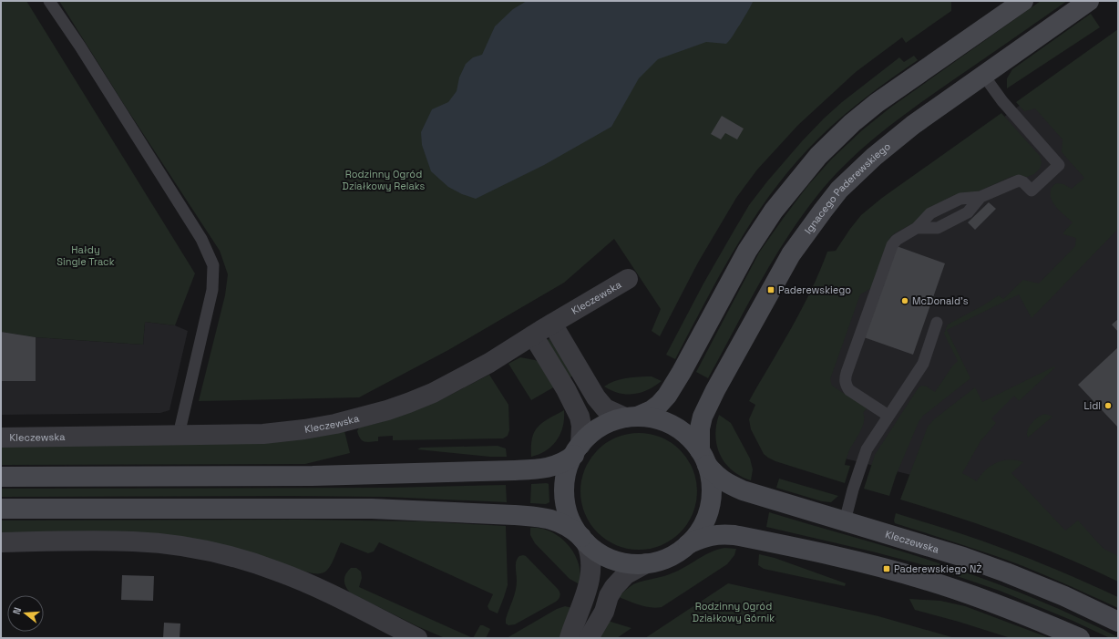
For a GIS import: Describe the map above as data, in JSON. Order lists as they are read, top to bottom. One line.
{"streets":{"main road":["Ignacego Paderewskiego","Kleczewska"]},"crossings":[["Ignacego Paderewskiego","Kleczewska"]],"parks":["Rodzinny Ogród Działkowy Relaks","Hałdy Single Track","Rodzinny Ogród Działkowy Górnik"],"places":{"transit":["Paderewskiego","Paderewskiego NŻ"],"other":["McDonald's","Lidl"]},"north":"left"}
